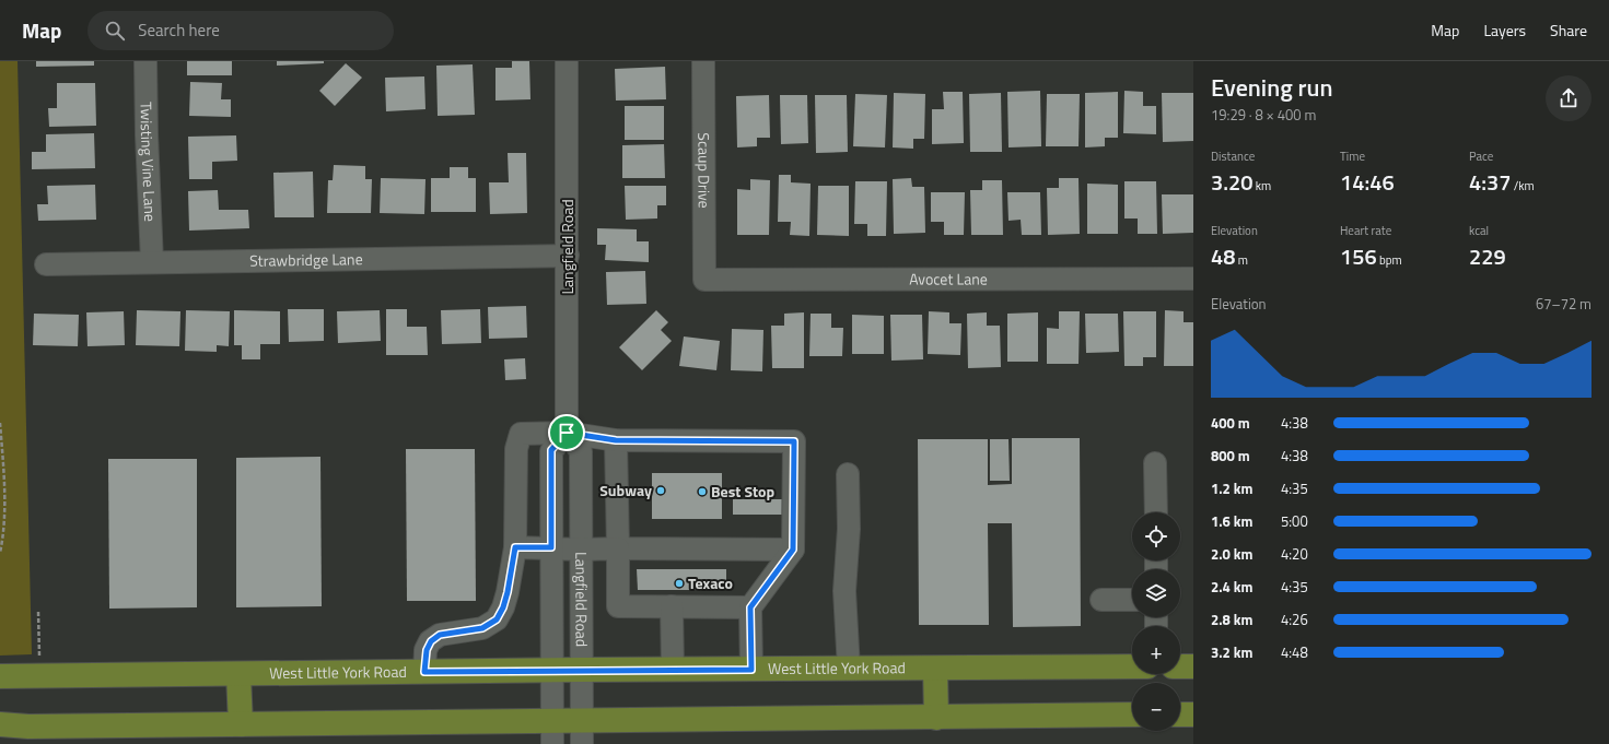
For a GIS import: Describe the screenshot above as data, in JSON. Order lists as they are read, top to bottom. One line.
{"streets":{"main road":["West Little York Road"],"street":["Twisting Vine Lane","Scaup Drive","Langfield Road","Strawbridge Lane","Avocet Lane"]},"crossings":[["Twisting Vine Lane","Strawbridge Lane"],["Scaup Drive","Avocet Lane"],["Langfield Road","Strawbridge Lane"],["Langfield Road","West Little York Road"]],"places":["Subway","Best Stop","Texaco"],"page":{"header":"Map","search":"Search here","nav":["Map","Layers","Share"],"heading":["Evening run","19:29 · 8 × 400 m"],"stats":[["Distance","3.20 km"],["Time","14:46"],["Pace","4:37 /km"],["Elevation","48 m"],["Heart rate","156 bpm"],["kcal","229"]],"chart":["Elevation","67–72 m"],"list":[{"name":"400 m","note":"4:38"},{"name":"800 m","note":"4:38"},{"name":"1.2 km","note":"4:35"},{"name":"1.6 km","note":"5:00"},{"name":"2.0 km","note":"4:20"},{"name":"2.4 km","note":"4:35"},{"name":"2.8 km","note":"4:26"},{"name":"3.2 km","note":"4:48"}],"map_buttons":["+","−"]}}
